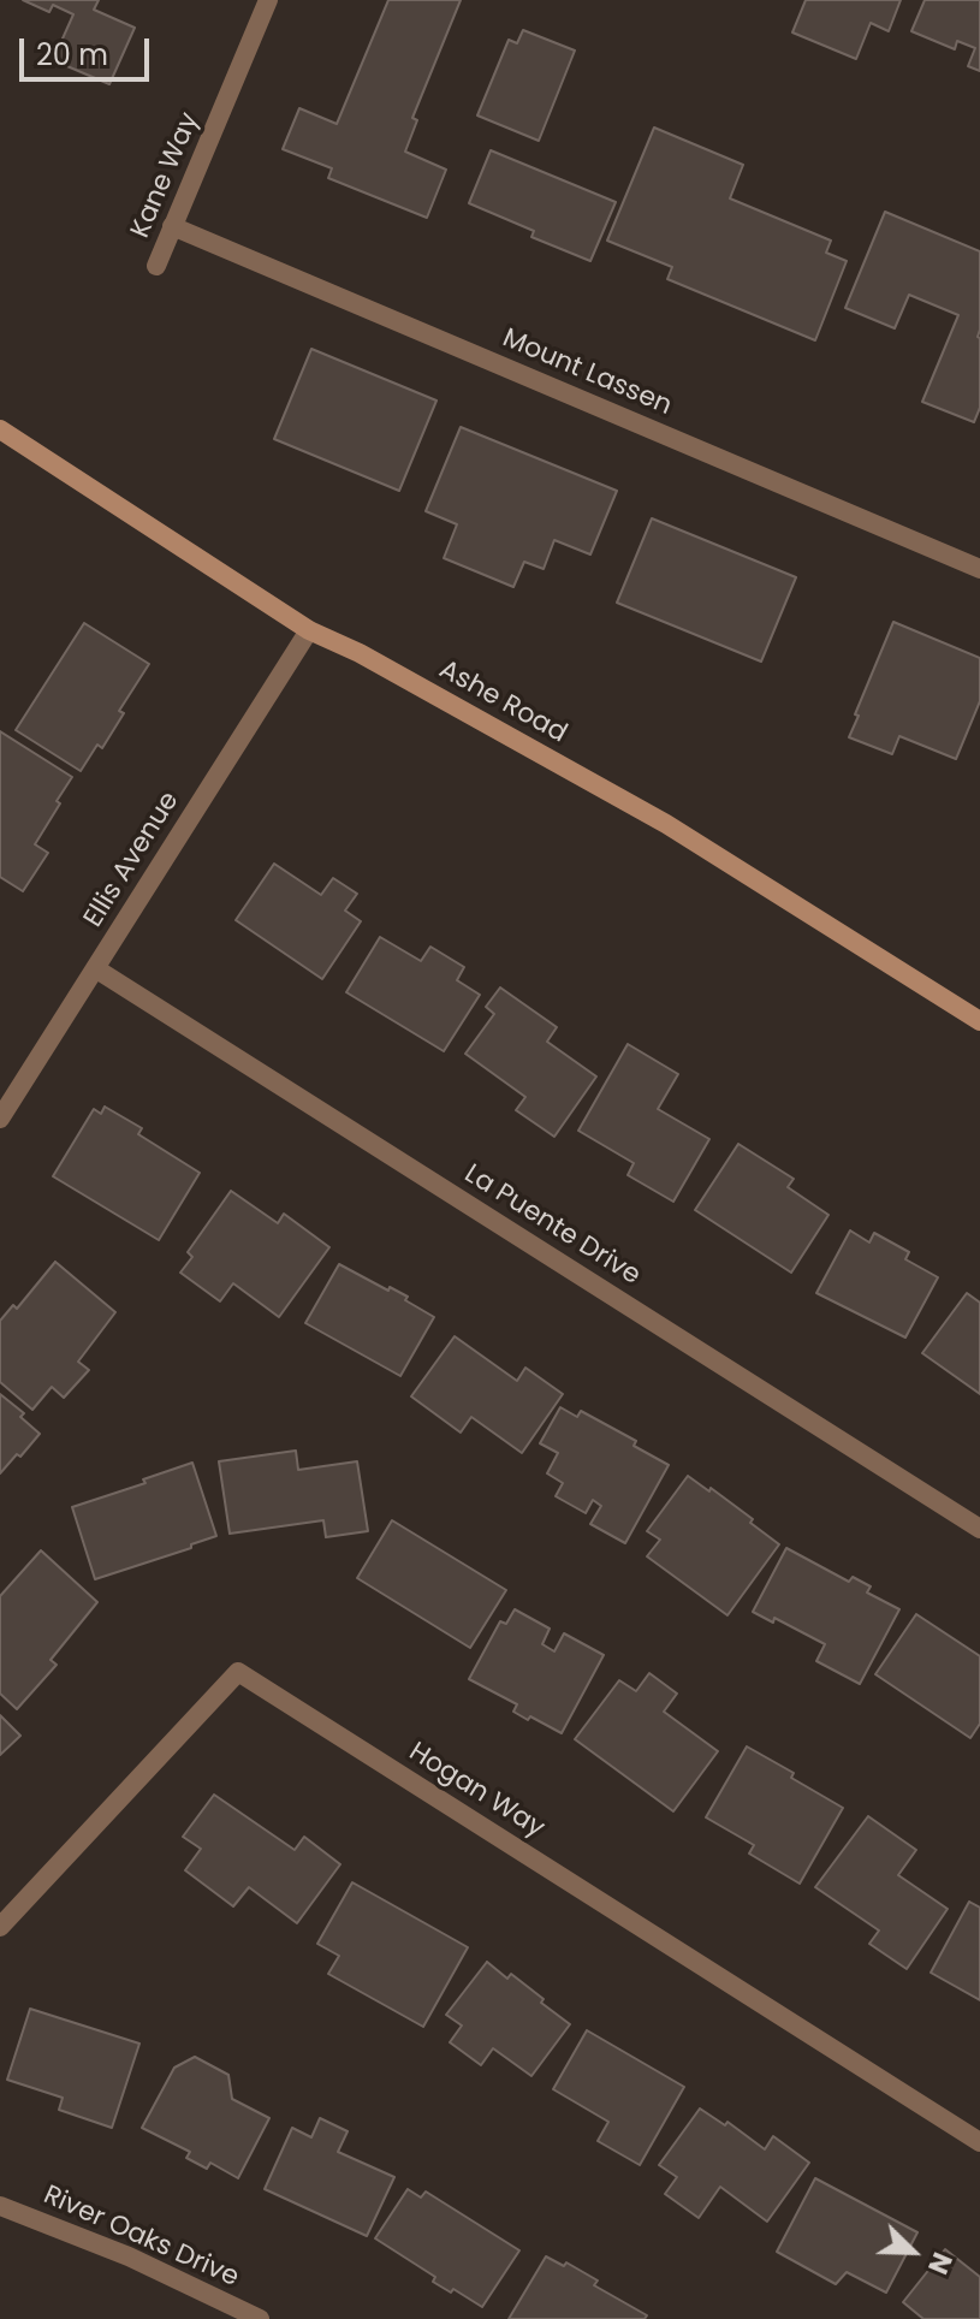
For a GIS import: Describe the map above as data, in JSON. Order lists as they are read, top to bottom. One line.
{"streets":{"street":["Kane Way","Mount Lassen","Ashe Road","Ellis Avenue","La Puente Drive","Hogan Way","River Oaks Drive"]},"crossings":[["Kane Way","Mount Lassen"],["Ashe Road","Ellis Avenue"],["Ellis Avenue","La Puente Drive"]],"scale_bar":"20 m","north":"bottom right"}
